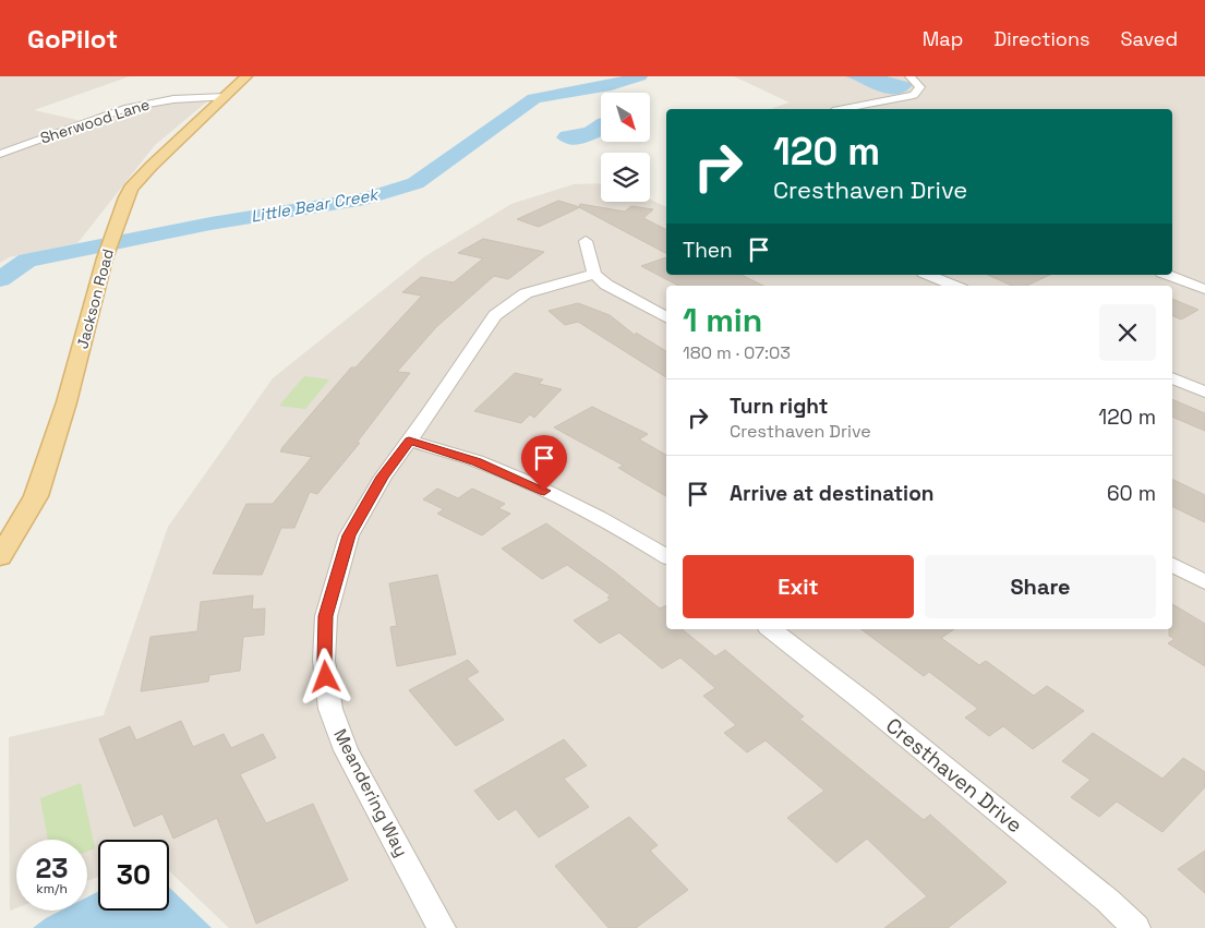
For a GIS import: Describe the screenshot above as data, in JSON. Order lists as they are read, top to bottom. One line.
{"streets":{"main road":["Jackson Road"],"street":["Sherwood Lane","Cresthaven Drive","Meandering Way"]},"crossings":[["Sherwood Lane","Jackson Road"]],"water":["Little Bear Creek"],"north":"bottom right","page":{"header":"GoPilot","nav":["Map","Directions","Saved"],"turn":["120 m","Cresthaven Drive"],"then":"Then","heading":["1 min","180 m · 07:03"],"list":[{"name":"Turn right","note":"Cresthaven Drive","value":"120 m"},{"name":"Arrive at destination","value":"60 m"}],"buttons":["Exit","Share"],"speed":"23 km/h","limit":"30"}}
